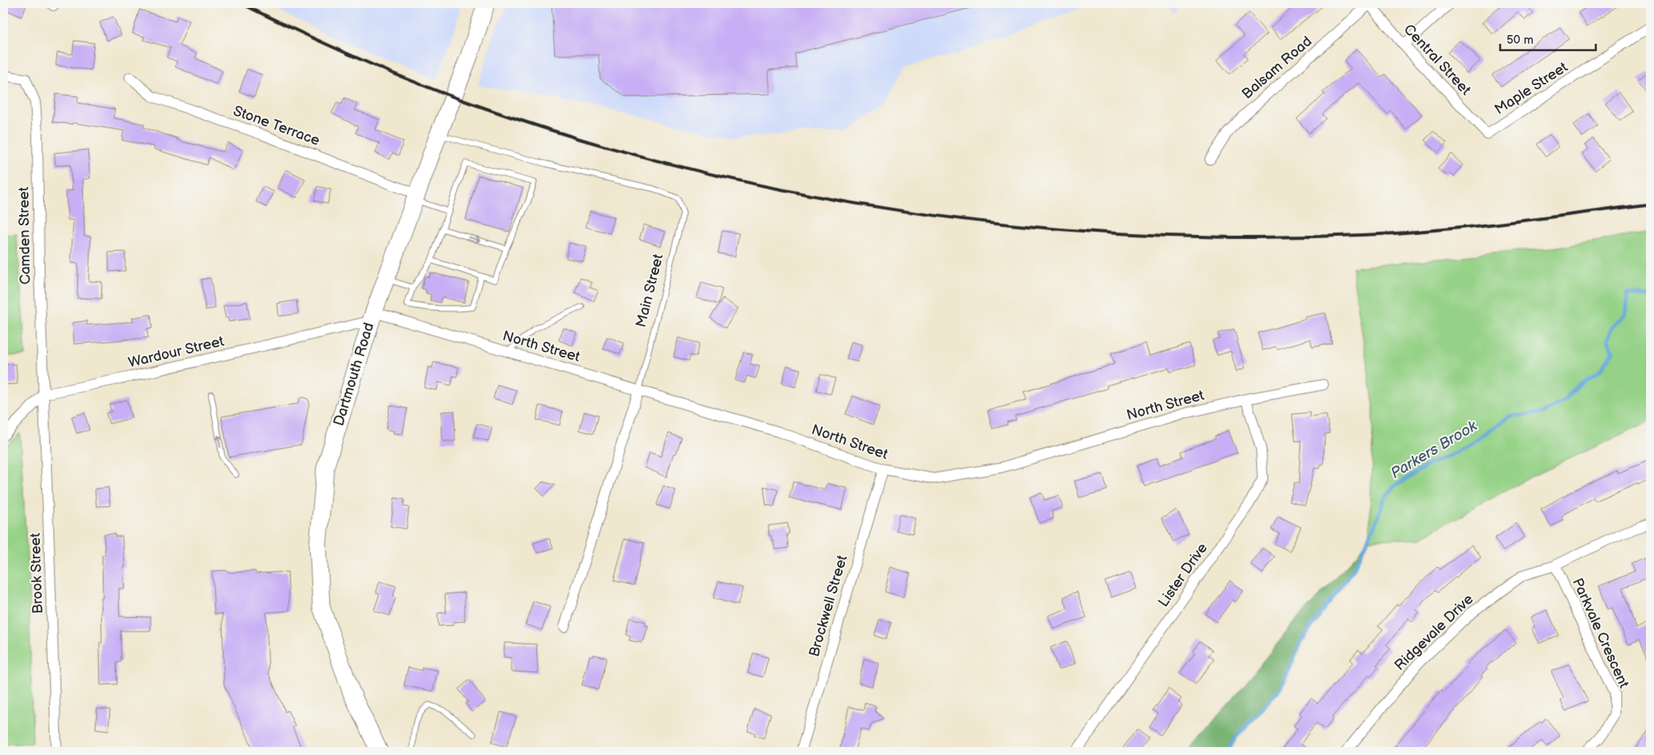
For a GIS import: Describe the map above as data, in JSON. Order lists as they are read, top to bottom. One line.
{"streets":{"main road":["Dartmouth Road"],"street":["Central Street","Balsam Road","Maple Street","Stone Terrace","Camden Street","Main Street","North Street","Wardour Street","Brook Street","Lister Drive","Brockwell Street","Ridgevale Drive","Parkvale Crescent"]},"crossings":[["Central Street","Balsam Road"],["Central Street","Maple Street"],["Stone Terrace","Dartmouth Road"],["Camden Street","Wardour Street"],["Camden Street","Brook Street"],["Main Street","North Street"],["Main Street","Dartmouth Road"],["North Street","Wardour Street"],["North Street","Dartmouth Road"],["North Street","Lister Drive"],["North Street","Brockwell Street"],["Wardour Street","Dartmouth Road"],["Wardour Street","Brook Street"],["Ridgevale Drive","Parkvale Crescent"]],"water":["Parkers Brook"],"scale_bar":"50 m"}
